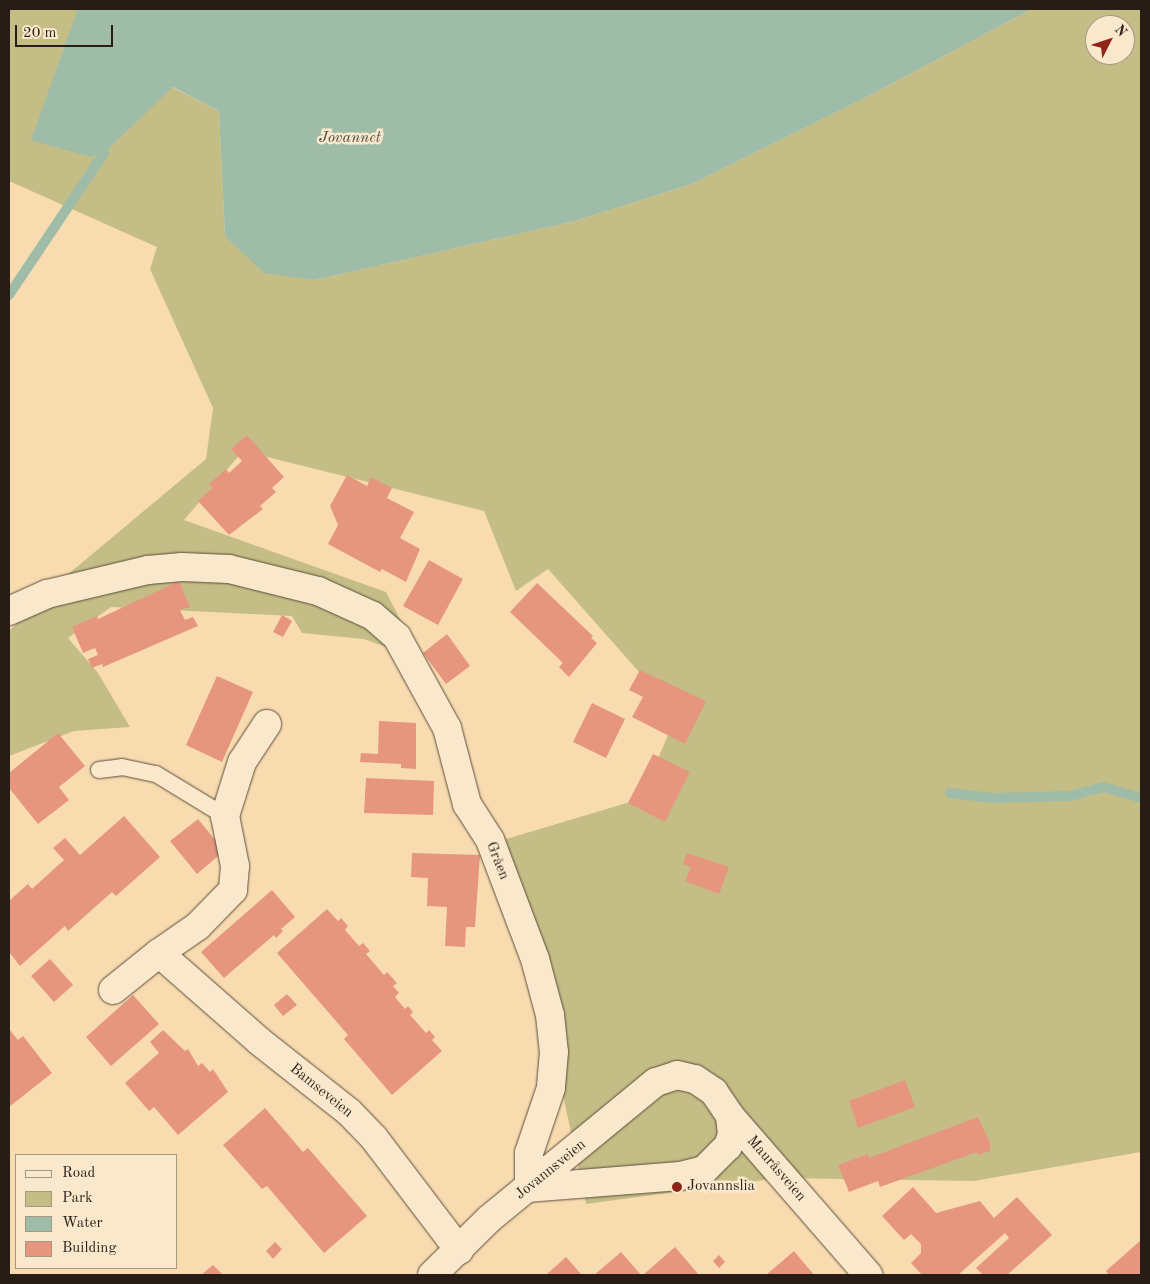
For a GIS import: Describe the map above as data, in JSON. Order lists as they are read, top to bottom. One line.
{"streets":{"street":["Gråen","Bamseveien","Mauråsveien","Jovannsveien"]},"crossings":[["Gråen","Jovannsveien"],["Bamseveien","Jovannsveien"],["Mauråsveien","Jovannsveien"]],"water":["Jovannet"],"places":["Jovannslia"],"legend":["Road","Park","Water","Building"],"scale_bar":"20 m","north":"top right"}
